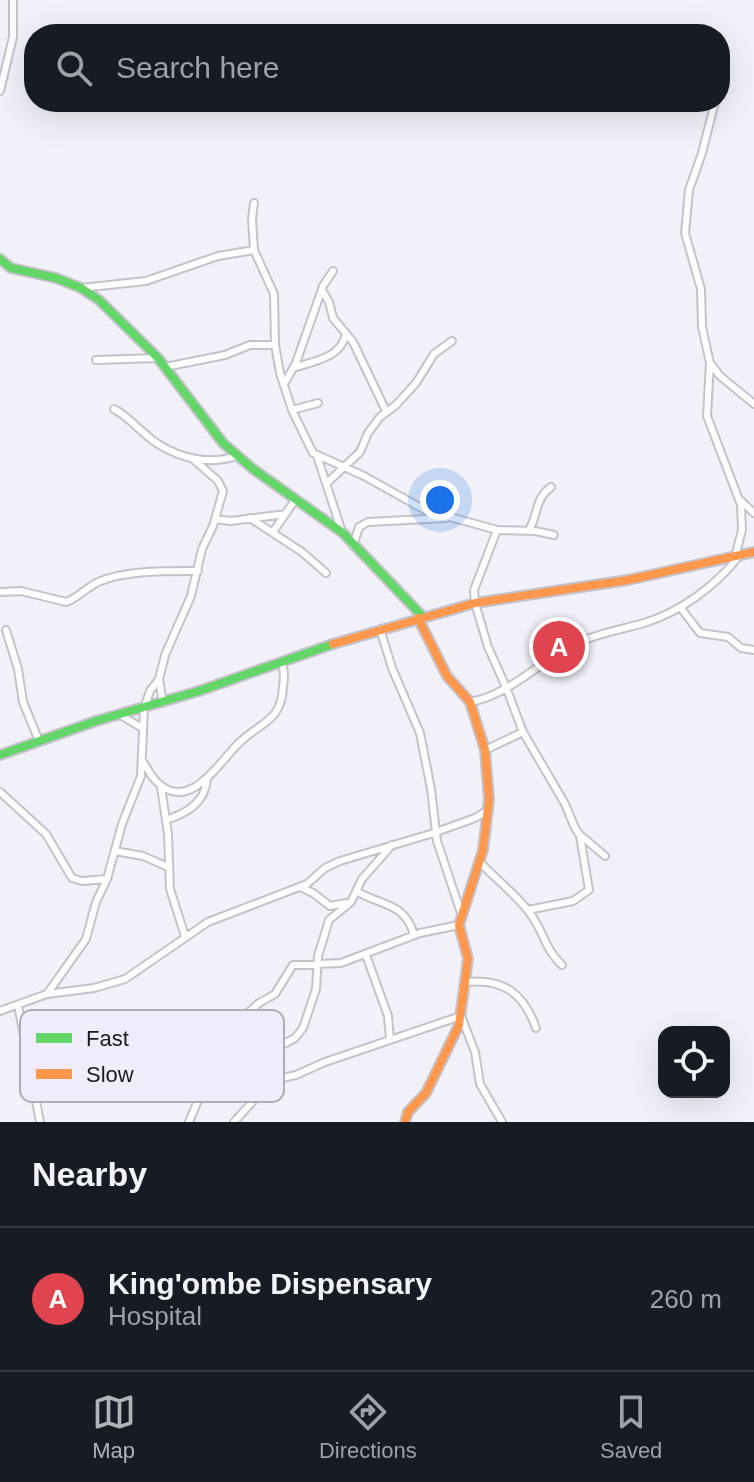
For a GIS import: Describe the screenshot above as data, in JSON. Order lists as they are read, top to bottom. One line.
{"legend":["Fast","Slow"],"page":{"search":"Search here","pins":"A","heading":"Nearby","list":[{"mark":"A","name":"King'ombe Dispensary","note":"Hospital","value":"260 m"}],"nav":["Map","Directions","Saved"]}}
